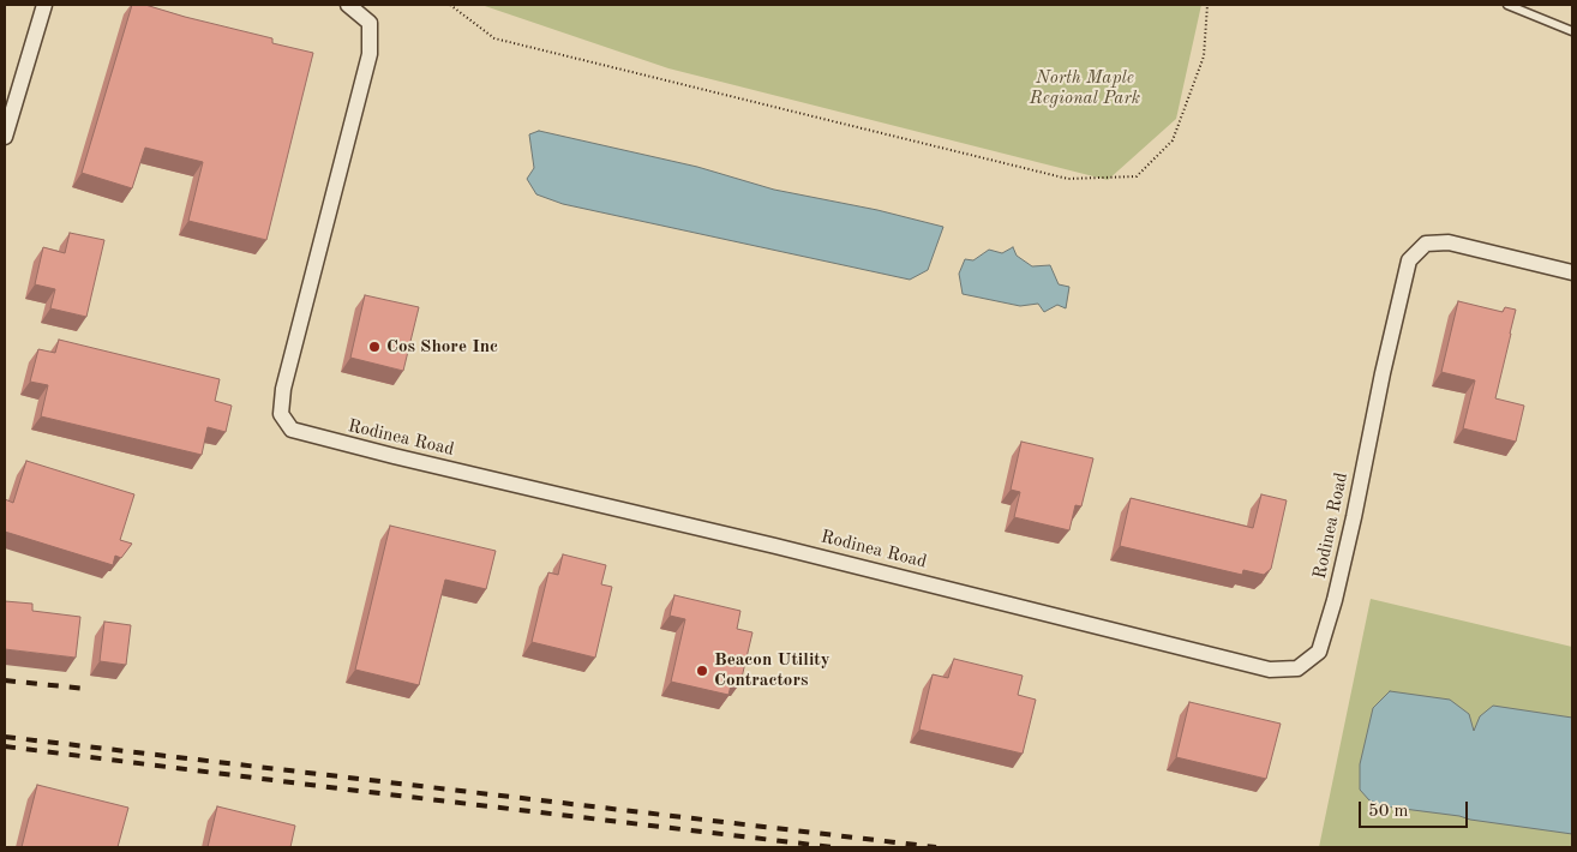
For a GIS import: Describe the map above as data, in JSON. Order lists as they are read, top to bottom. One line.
{"streets":{"street":["Rodinea Road"]},"parks":["North Maple Regional Park"],"places":["Cos Shore Inc","Beacon Utility Contractors"],"scale_bar":"50 m"}
